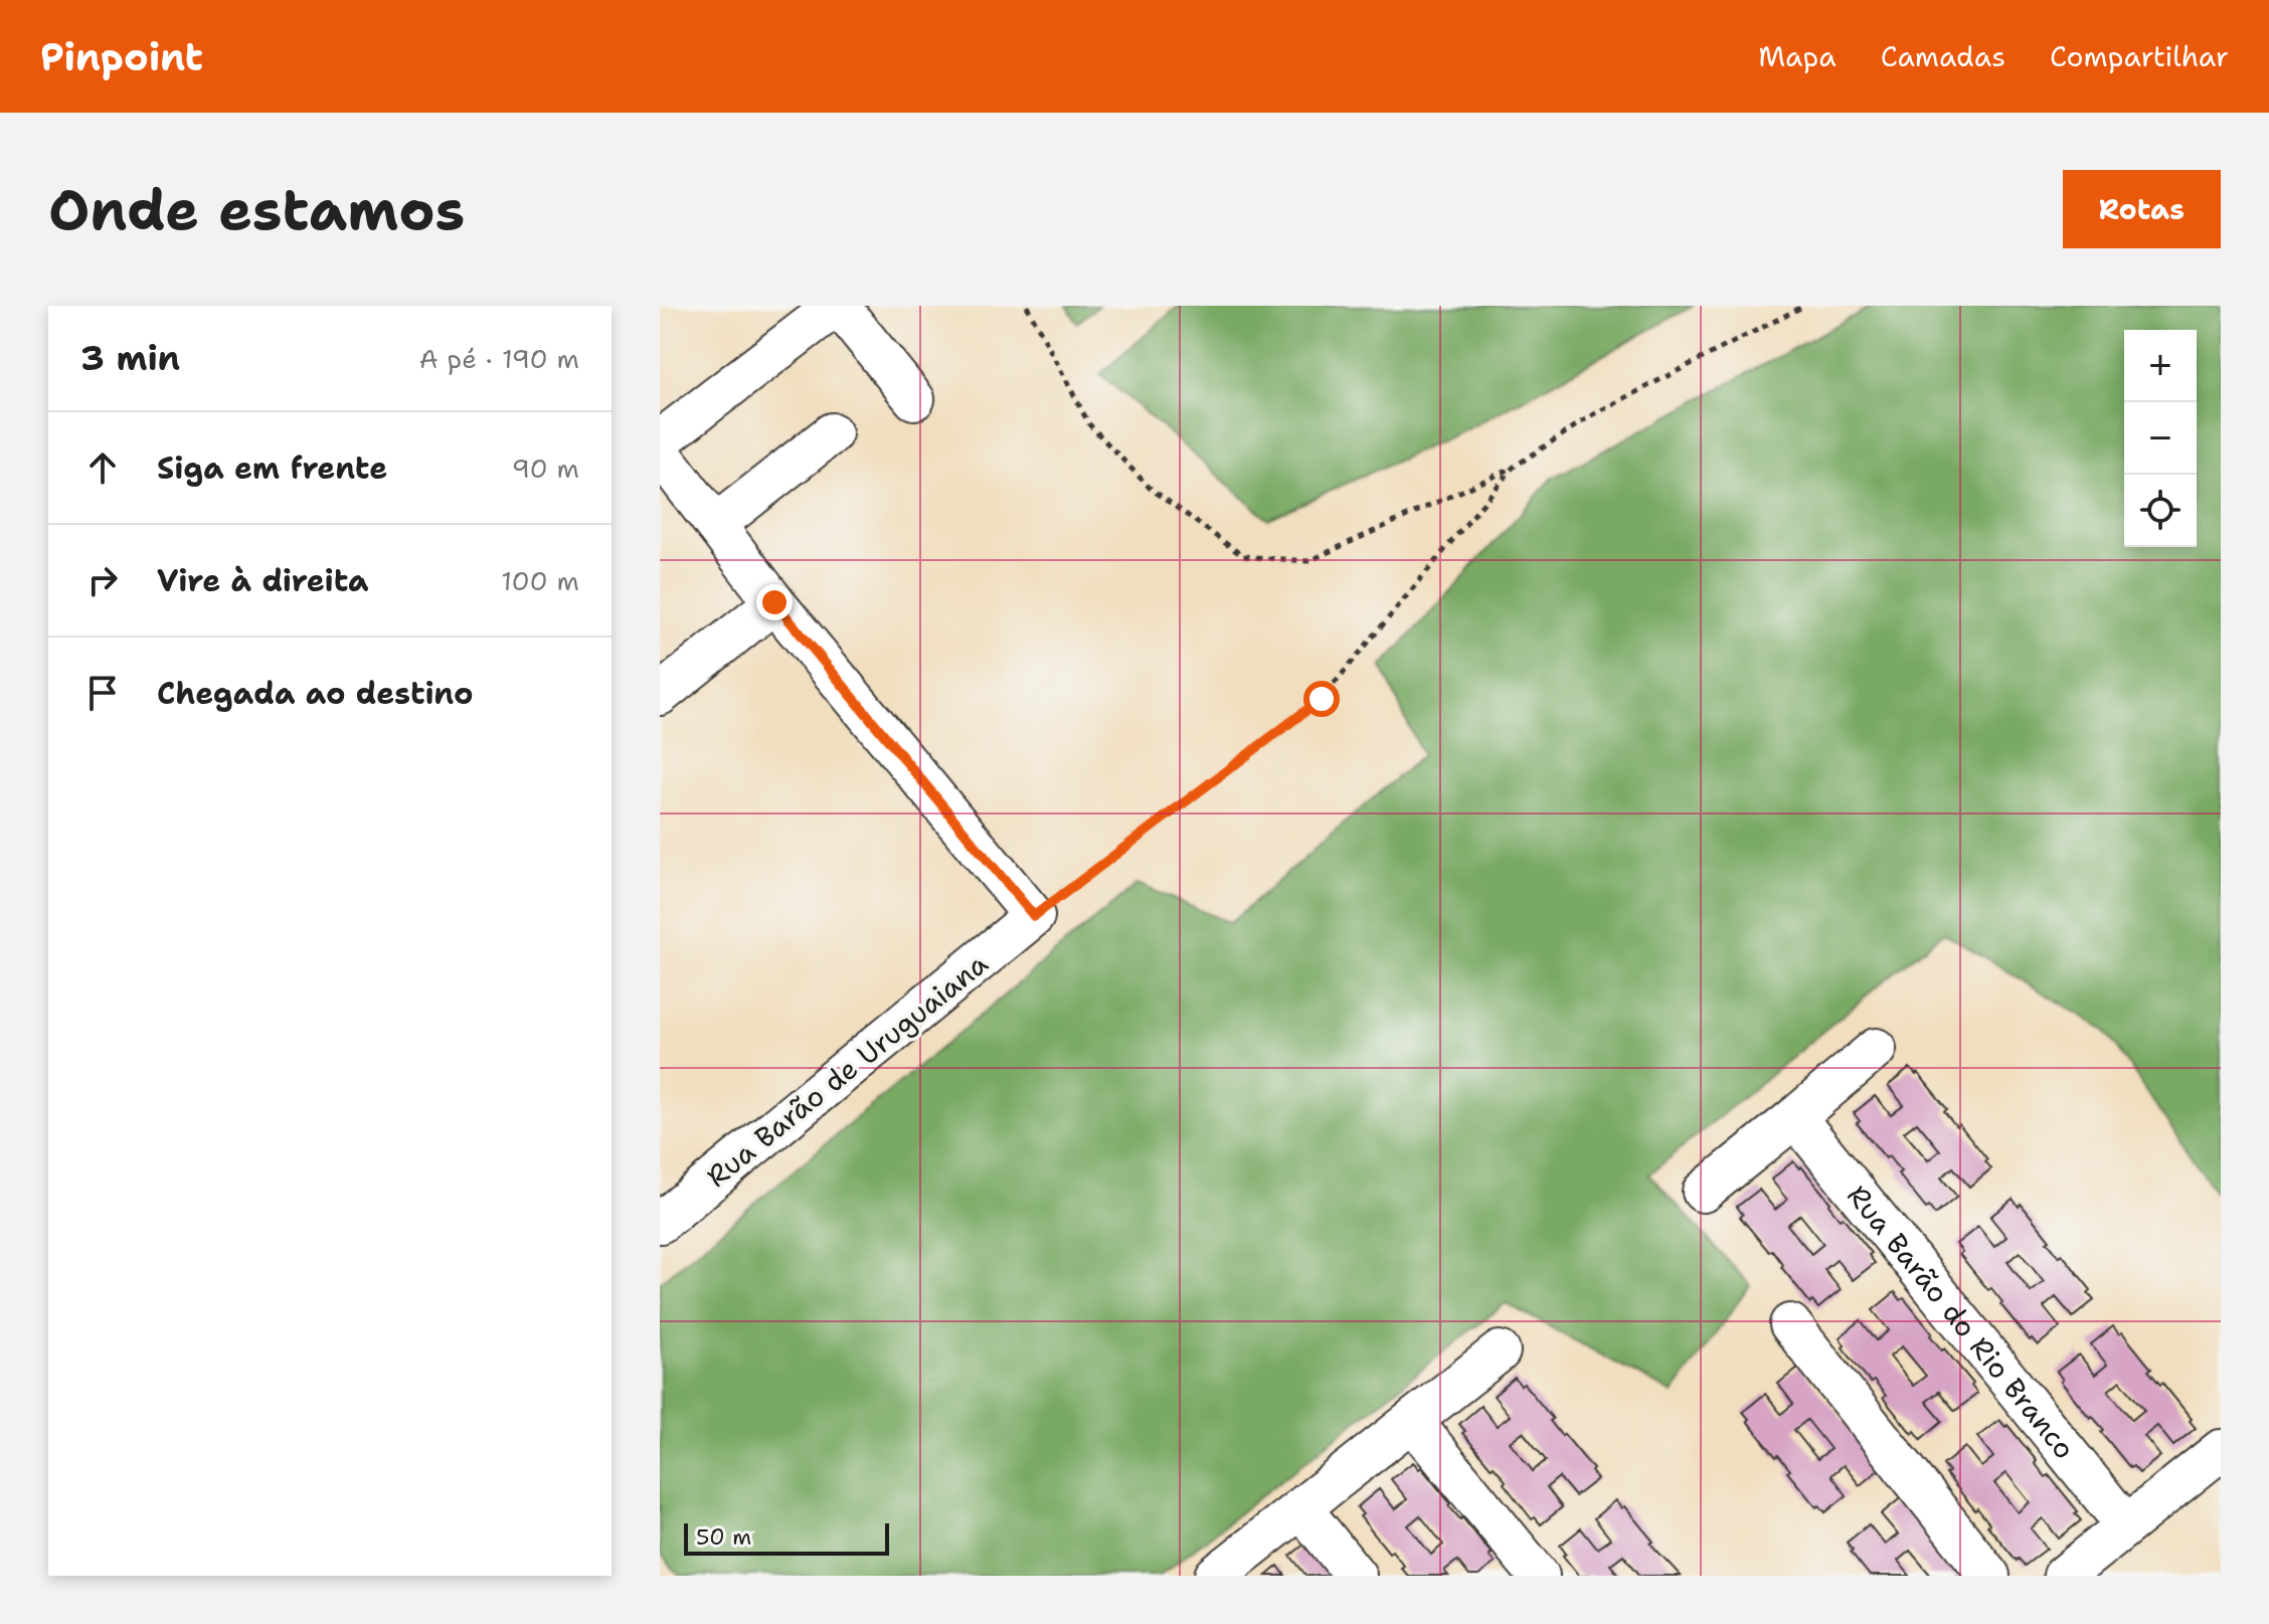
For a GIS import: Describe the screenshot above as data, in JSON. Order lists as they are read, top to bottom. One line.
{"streets":{"street":["Rua Barão de Uruguaiana","Rua Barão do Rio Branco"]},"scale_bar":"50 m","page":{"header":"Pinpoint","nav":["Mapa","Camadas","Compartilhar"],"buttons":"Rotas","title":"Onde estamos","heading":["3 min","A pé · 190 m"],"map_buttons":["+","−"],"list":[["Siga em frente","90 m"],["Vire à direita","100 m"],"Chegada ao destino"],"scale":"50 m"}}
